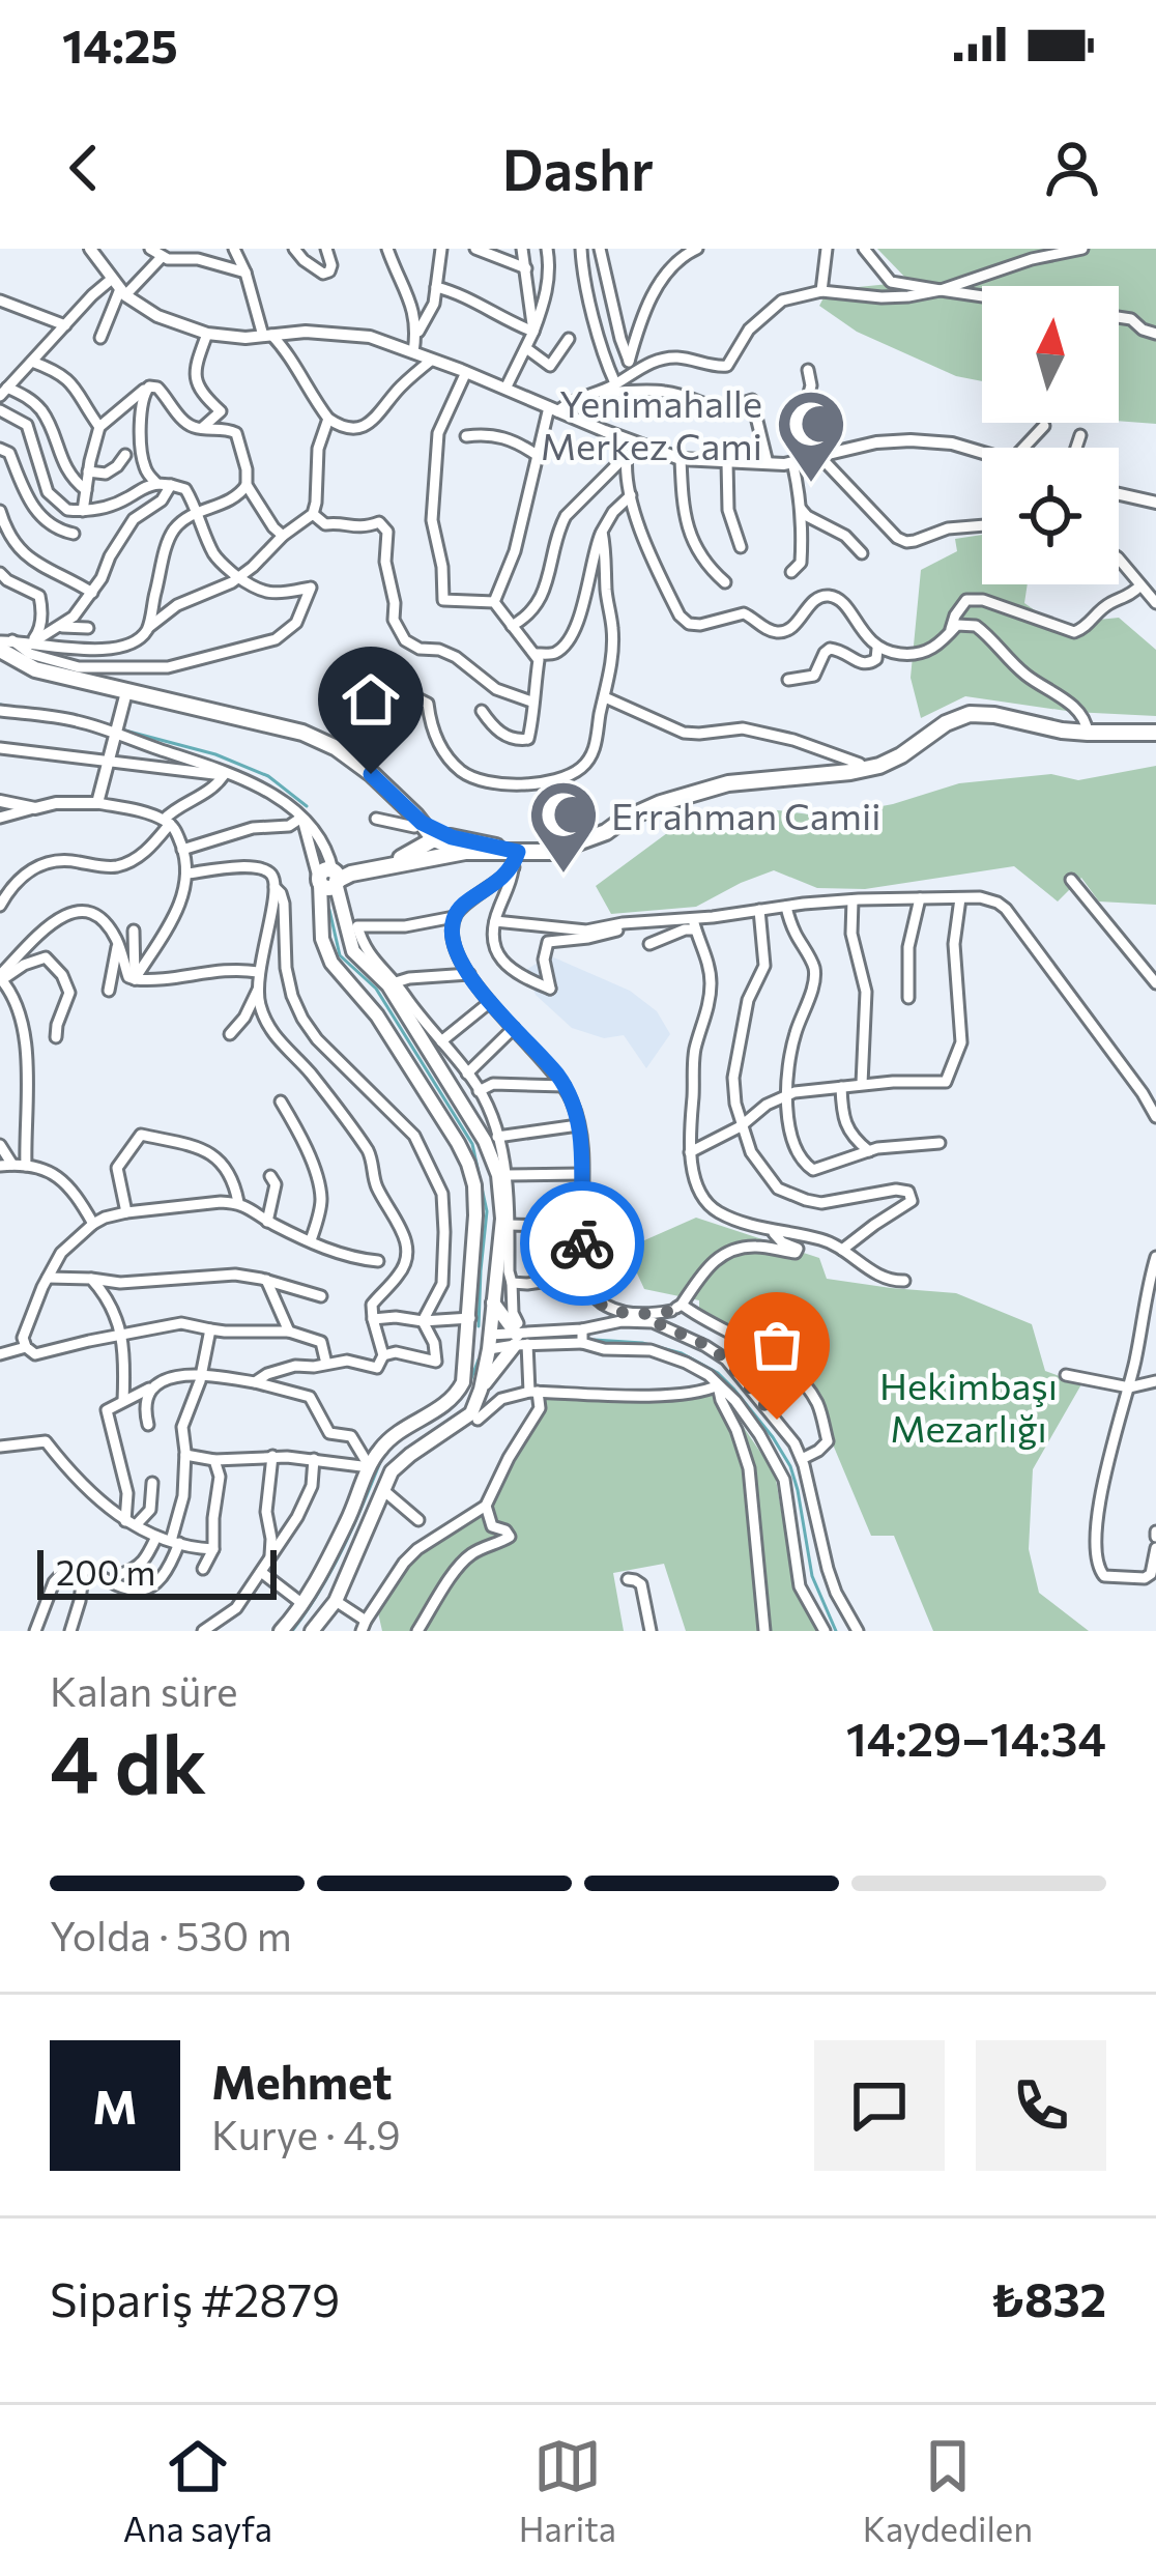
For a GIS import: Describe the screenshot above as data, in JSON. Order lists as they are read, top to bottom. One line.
{"parks":["Hekimbaşı Mezarlığı"],"places":{"mosque":["Yenimahalle Merkez Cami","Errahman Camii"]},"scale_bar":"200 m","north":"top","page":{"status":"14:25","header":"Dashr","scale":"200 m","heading":["4 dk","Kalan süre","14:29–14:34"],"panel":["Mehmet","Kurye · 4.9","Sipariş #2879","₺832"],"bar":"Yolda · 530 m","round":"M","tabs":["Ana sayfa","Harita","Kaydedilen"]}}
